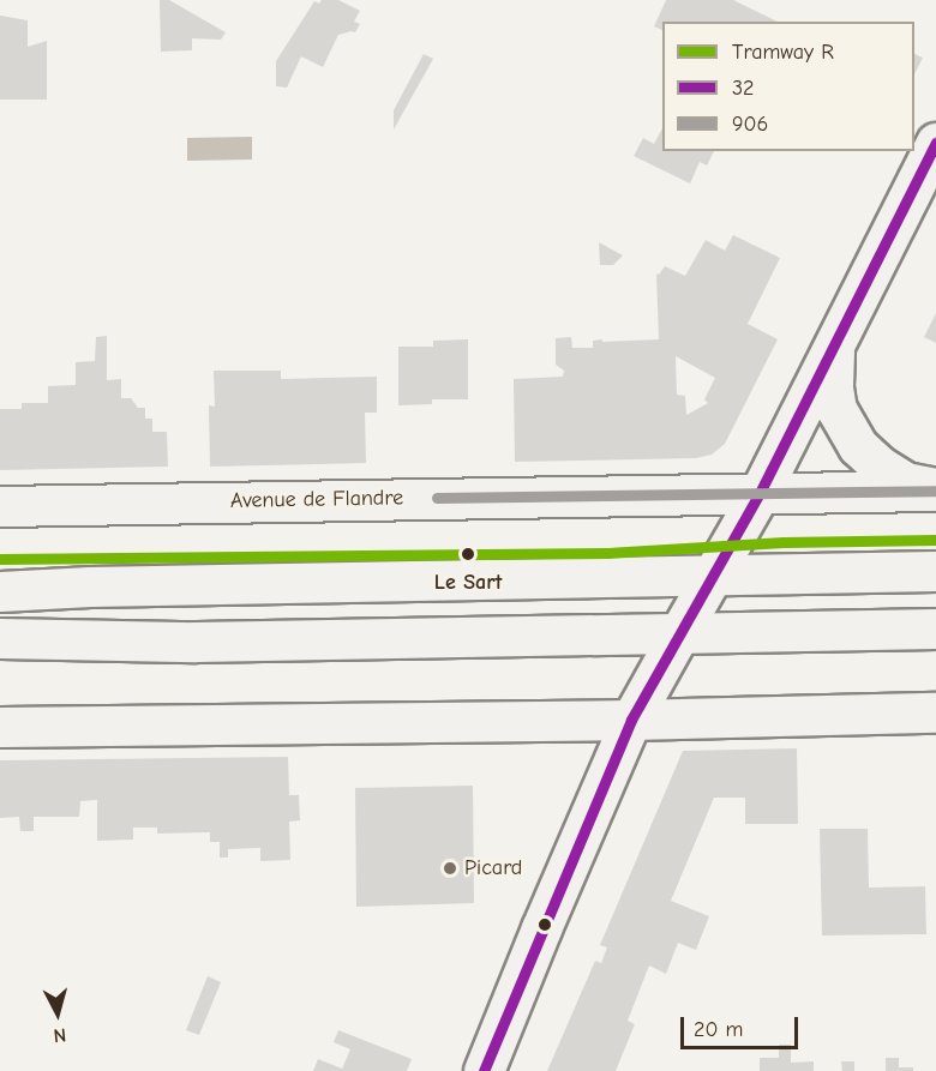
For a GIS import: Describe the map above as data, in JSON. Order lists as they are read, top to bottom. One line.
{"streets":{"main road":["Avenue de Flandre"]},"places":["Le Sart","Picard"],"lines":["transit line 32","transit line 906","tram line R"],"legend":["Tramway R","32","906"],"scale_bar":"20 m","north":"bottom"}
